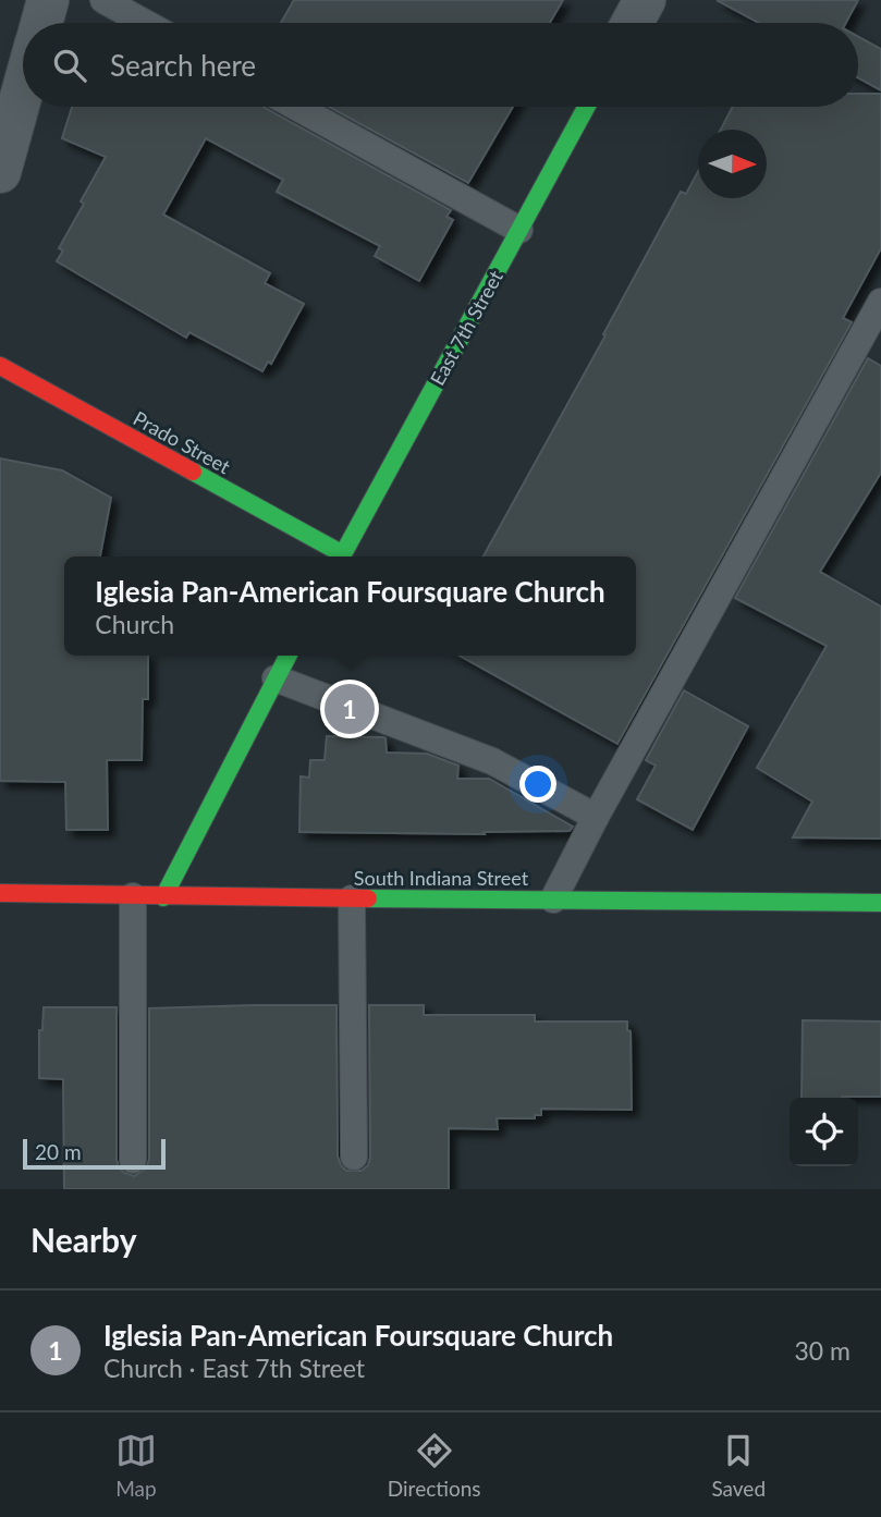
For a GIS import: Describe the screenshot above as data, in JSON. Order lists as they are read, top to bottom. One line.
{"streets":{"street":["East 7th Street","Prado Street","South Indiana Street"]},"scale_bar":"20 m","north":"right","page":{"search":"Search here","popup":["Iglesia Pan-American Foursquare Church","Church"],"pins":"1","scale":"20 m","heading":"Nearby","list":[{"mark":"1","name":"Iglesia Pan-American Foursquare Church","note":"Church · East 7th Street","value":"30 m"}],"nav":["Map","Directions","Saved"]}}
